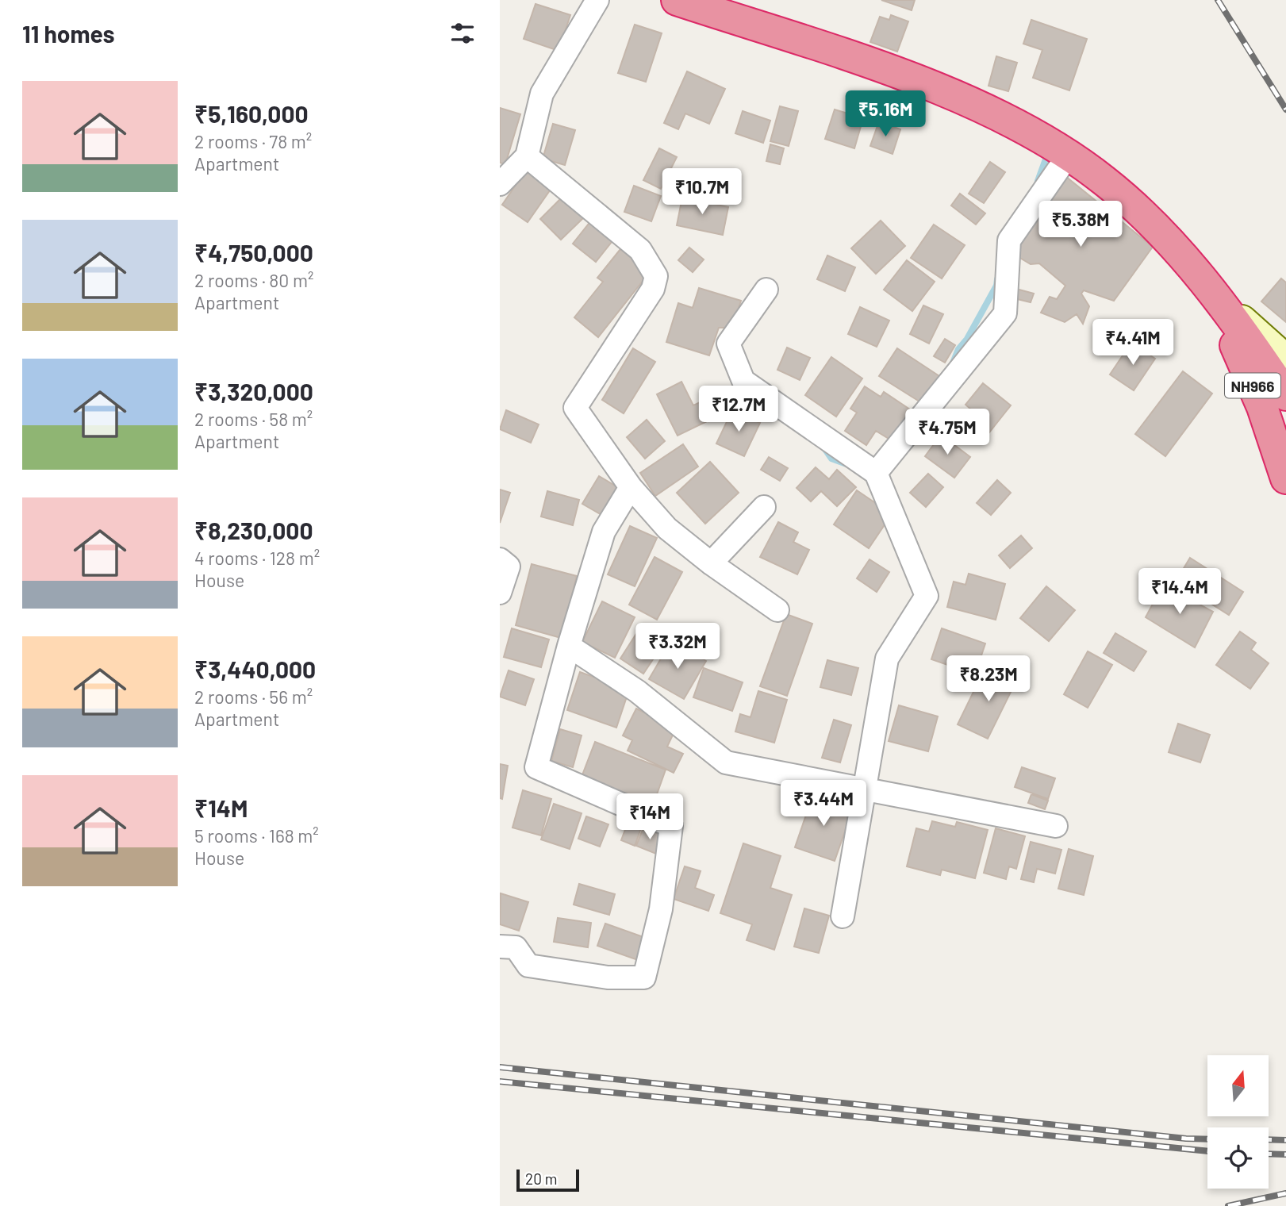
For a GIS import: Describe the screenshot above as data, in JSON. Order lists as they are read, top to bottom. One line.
{"streets":{"highway":["NH966"]},"scale_bar":"20 m","north":"top","page":{"heading":"11 homes","list":[{"name":"₹5,160,000","note":"2 rooms · 78 m² · Apartment"},{"name":"₹4,750,000","note":"2 rooms · 80 m² · Apartment"},{"name":"₹3,320,000","note":"2 rooms · 58 m² · Apartment"},{"name":"₹8,230,000","note":"4 rooms · 128 m² · House"},{"name":"₹3,440,000","note":"2 rooms · 56 m² · Apartment"},{"name":"₹14M","note":"5 rooms · 168 m² · House"}],"price":["₹5.16M","₹10.7M","₹5.38M","₹4.41M","₹12.7M","₹4.75M","₹14.4M","₹3.32M","₹8.23M","₹3.44M","₹14M"],"scale":"20 m"}}
